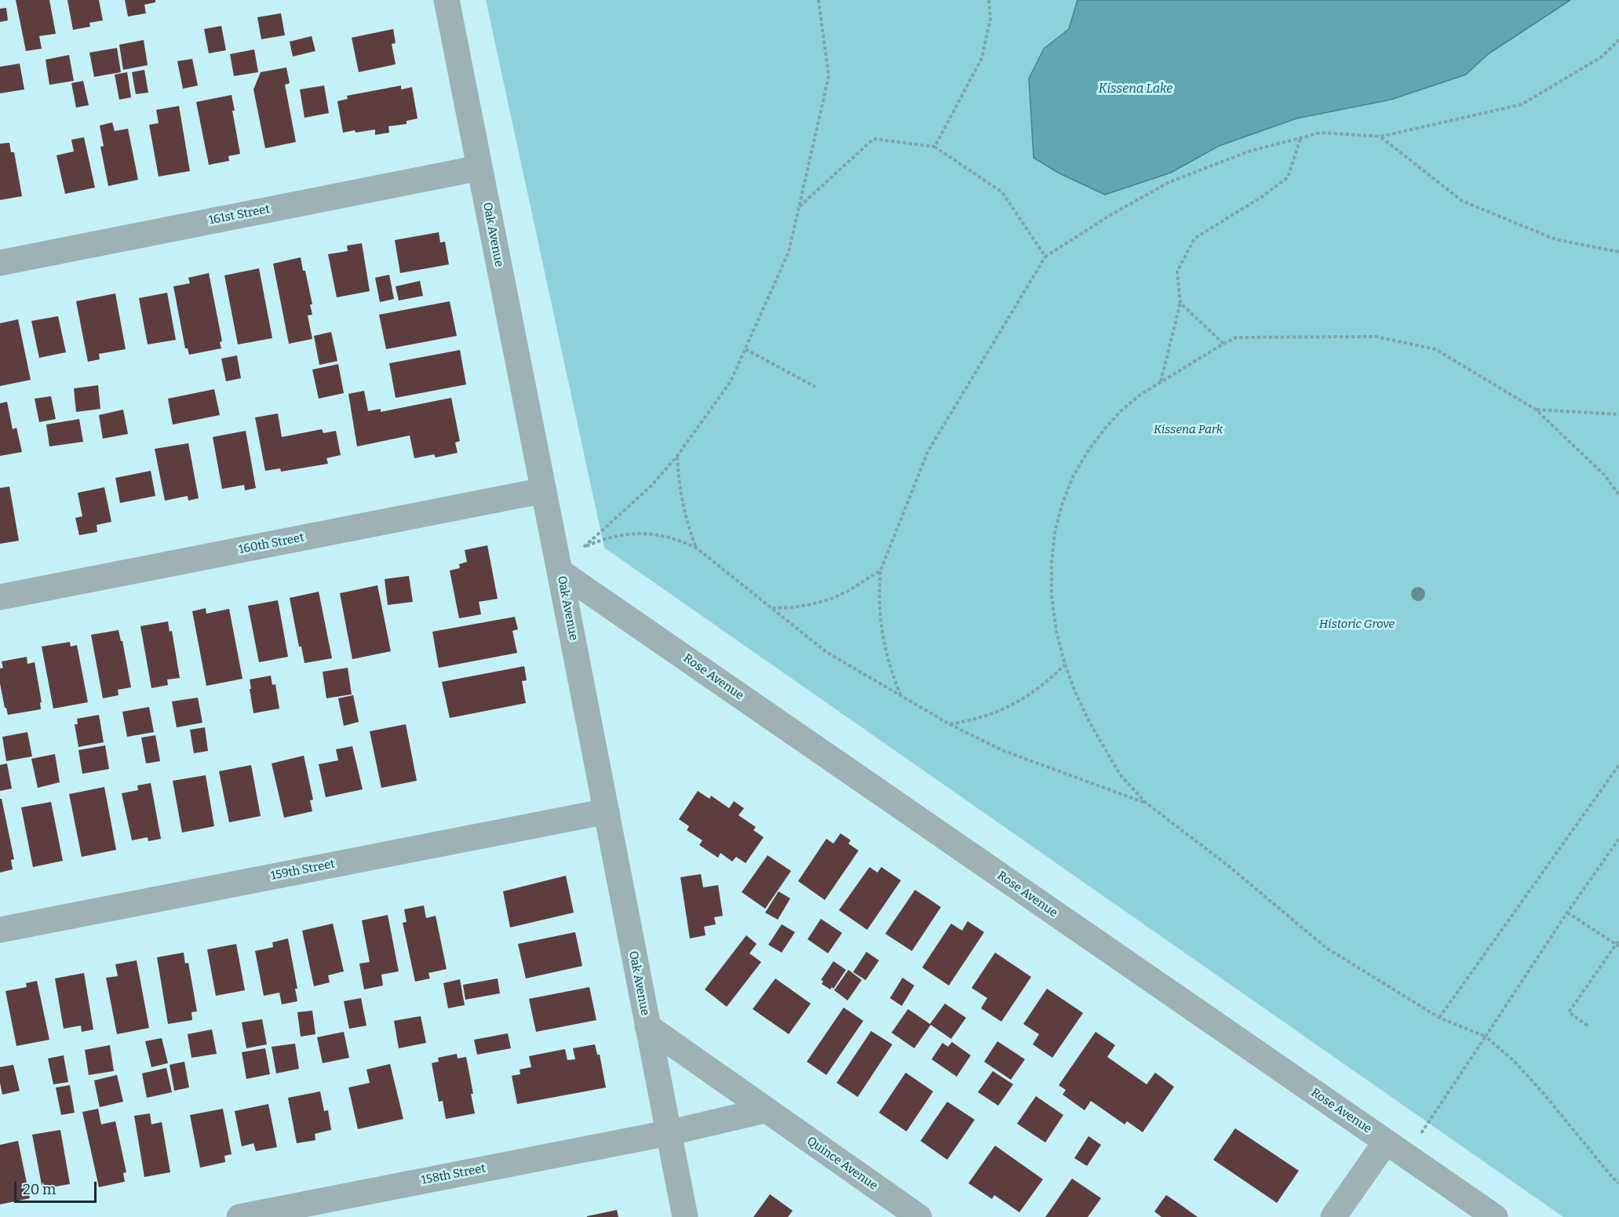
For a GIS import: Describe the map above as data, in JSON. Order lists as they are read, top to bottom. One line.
{"streets":{"street":["161st Street","Oak Avenue","160th Street","Rose Avenue","159th Street","Quince Avenue","158th Street"]},"crossings":[["161st Street","Oak Avenue"],["Oak Avenue","160th Street"],["Oak Avenue","Rose Avenue"],["Oak Avenue","159th Street"],["Oak Avenue","Quince Avenue"],["Oak Avenue","158th Street"]],"water":["Kissena Lake"],"parks":["Kissena Park","Historic Grove"],"scale_bar":"20 m"}
